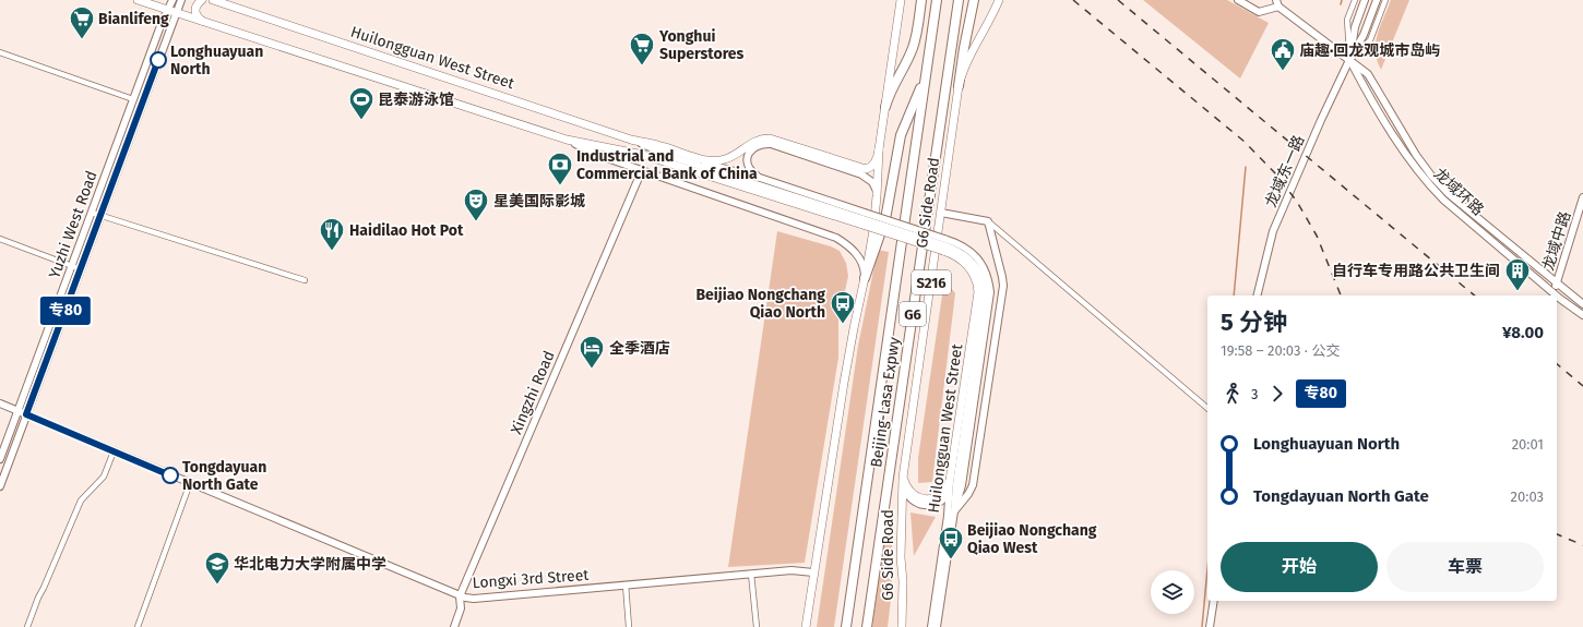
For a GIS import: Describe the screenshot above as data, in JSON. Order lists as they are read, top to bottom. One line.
{"streets":{"highway":["G6","Beijing-Lasa Expwy"],"main road":["Huilongguan West Street","龙域东一路","龙域环路","G6 Side Road","Yuzhi West Road","龙域中路","S216","Xingzhi Road","Longxi 3rd Street"]},"crossings":[["龙域东一路","龙域环路"],["龙域环路","龙域中路"],["Yuzhi West Road","Longxi 3rd Street"],["Xingzhi Road","Longxi 3rd Street"]],"places":{"supermarket":["Bianlifeng","Yonghui Superstores"],"other":["Longhuayuan North","Tongdayuan North Gate"],"public building":["庙趣·回龙观城市岛屿"],"sports":["昆泰游泳馆"],"bank":["Industrial and Commercial Bank of China"],"theatre":["星美国际影城"],"restaurant":["Haidilao Hot Pot"],"building":["自行车专用路公共卫生间"],"bus stop":["Beijiao Nongchang Qiao North","Beijiao Nongchang Qiao West"],"hotel":["全季酒店"],"school or university":["华北电力大学附属中学"]},"lines":["bus line 专80"],"page":{"on_map":"专80","heading":["5 分钟","19:58 – 20:03 · 公交","¥8.00"],"legs":["3","专80"],"list":[{"name":"Longhuayuan North","value":"20:01"},{"name":"Tongdayuan North Gate","value":"20:03"}],"buttons":["开始","车票"]}}
